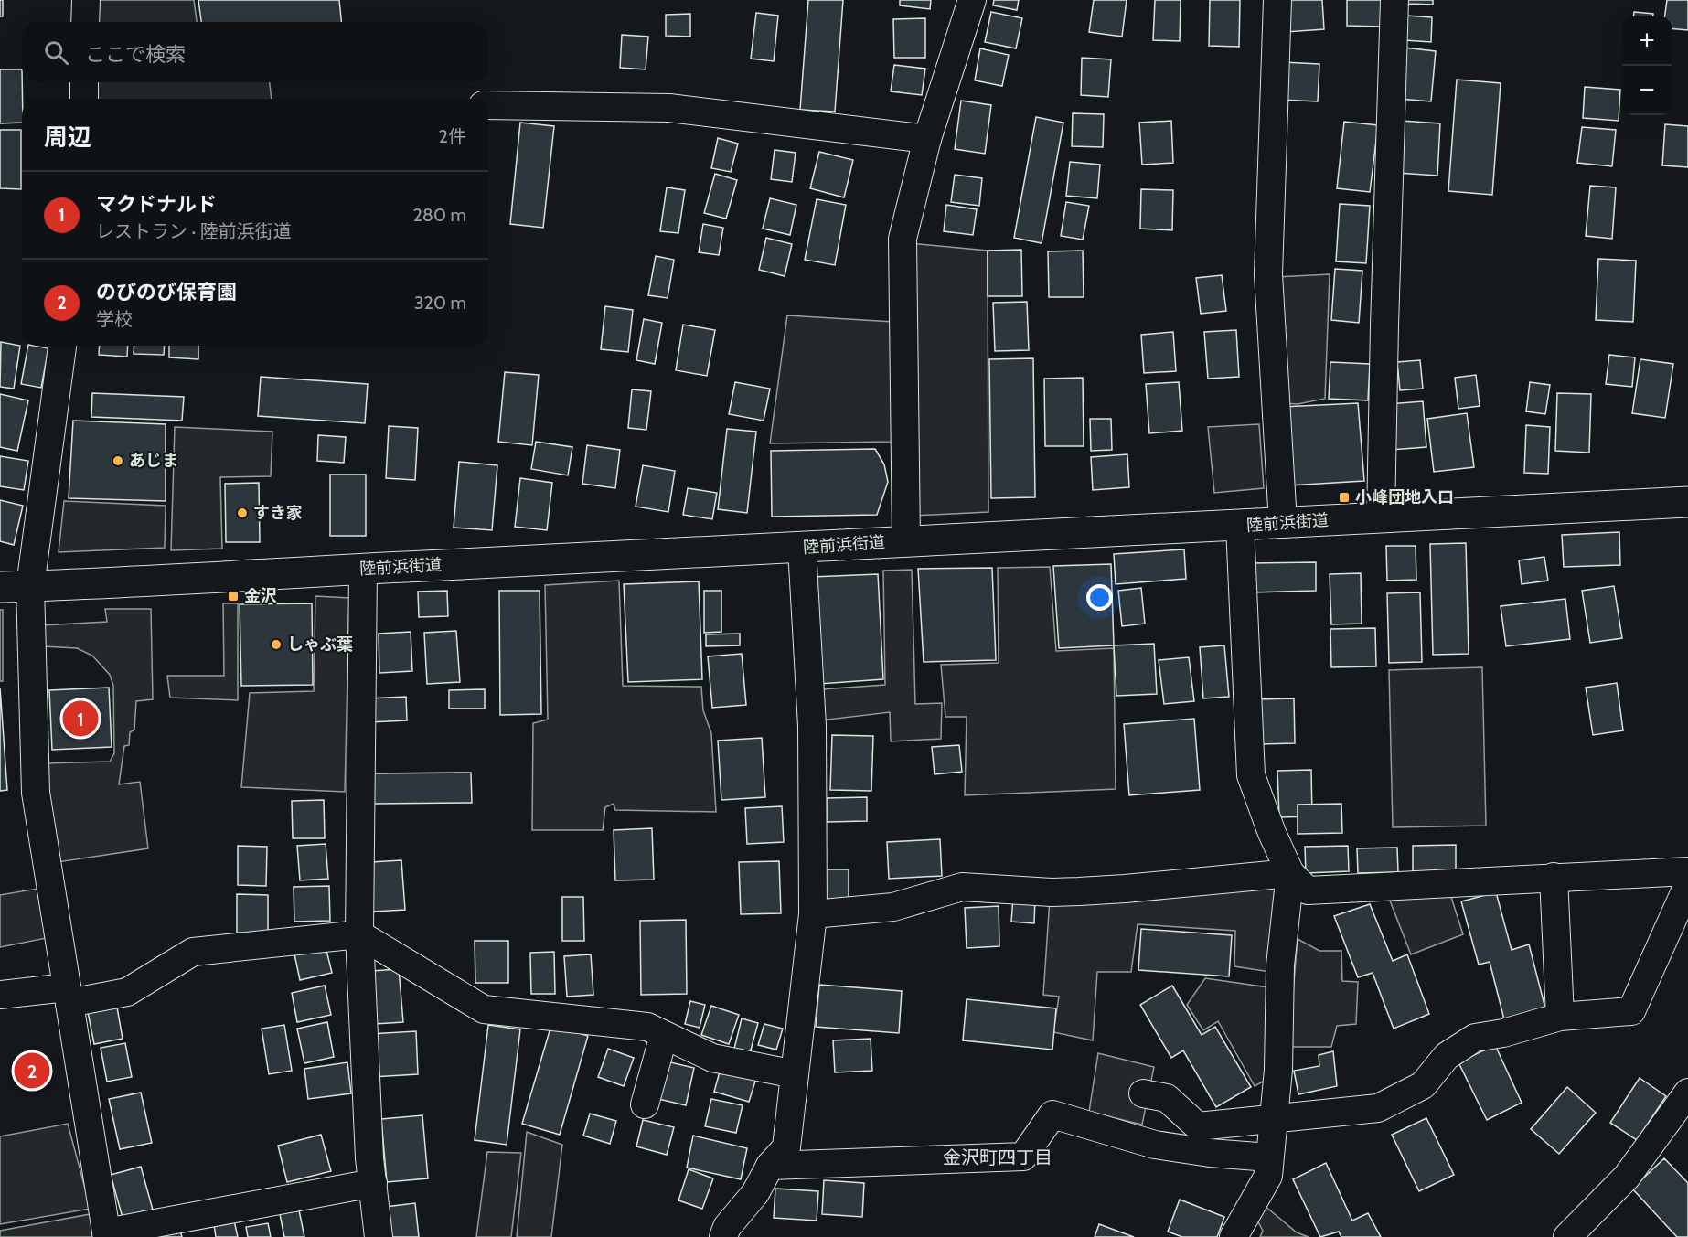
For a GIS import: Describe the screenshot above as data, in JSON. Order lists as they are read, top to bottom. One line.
{"streets":{"highway":["陸前浜街道"]},"districts":["金沢町四丁目"],"places":{"other":["あじま","すき家","しゃぶ葉"],"transit":["小峰団地入口","金沢"]},"page":{"map_buttons":["+","−"],"search":"ここで検索","heading":["周辺","2件"],"list":[{"mark":"1","name":"マクドナルド","note":"レストラン · 陸前浜街道","value":"280 m"},{"mark":"2","name":"のびのび保育園","note":"学校","value":"320 m"}],"pins":["1","2"]}}
